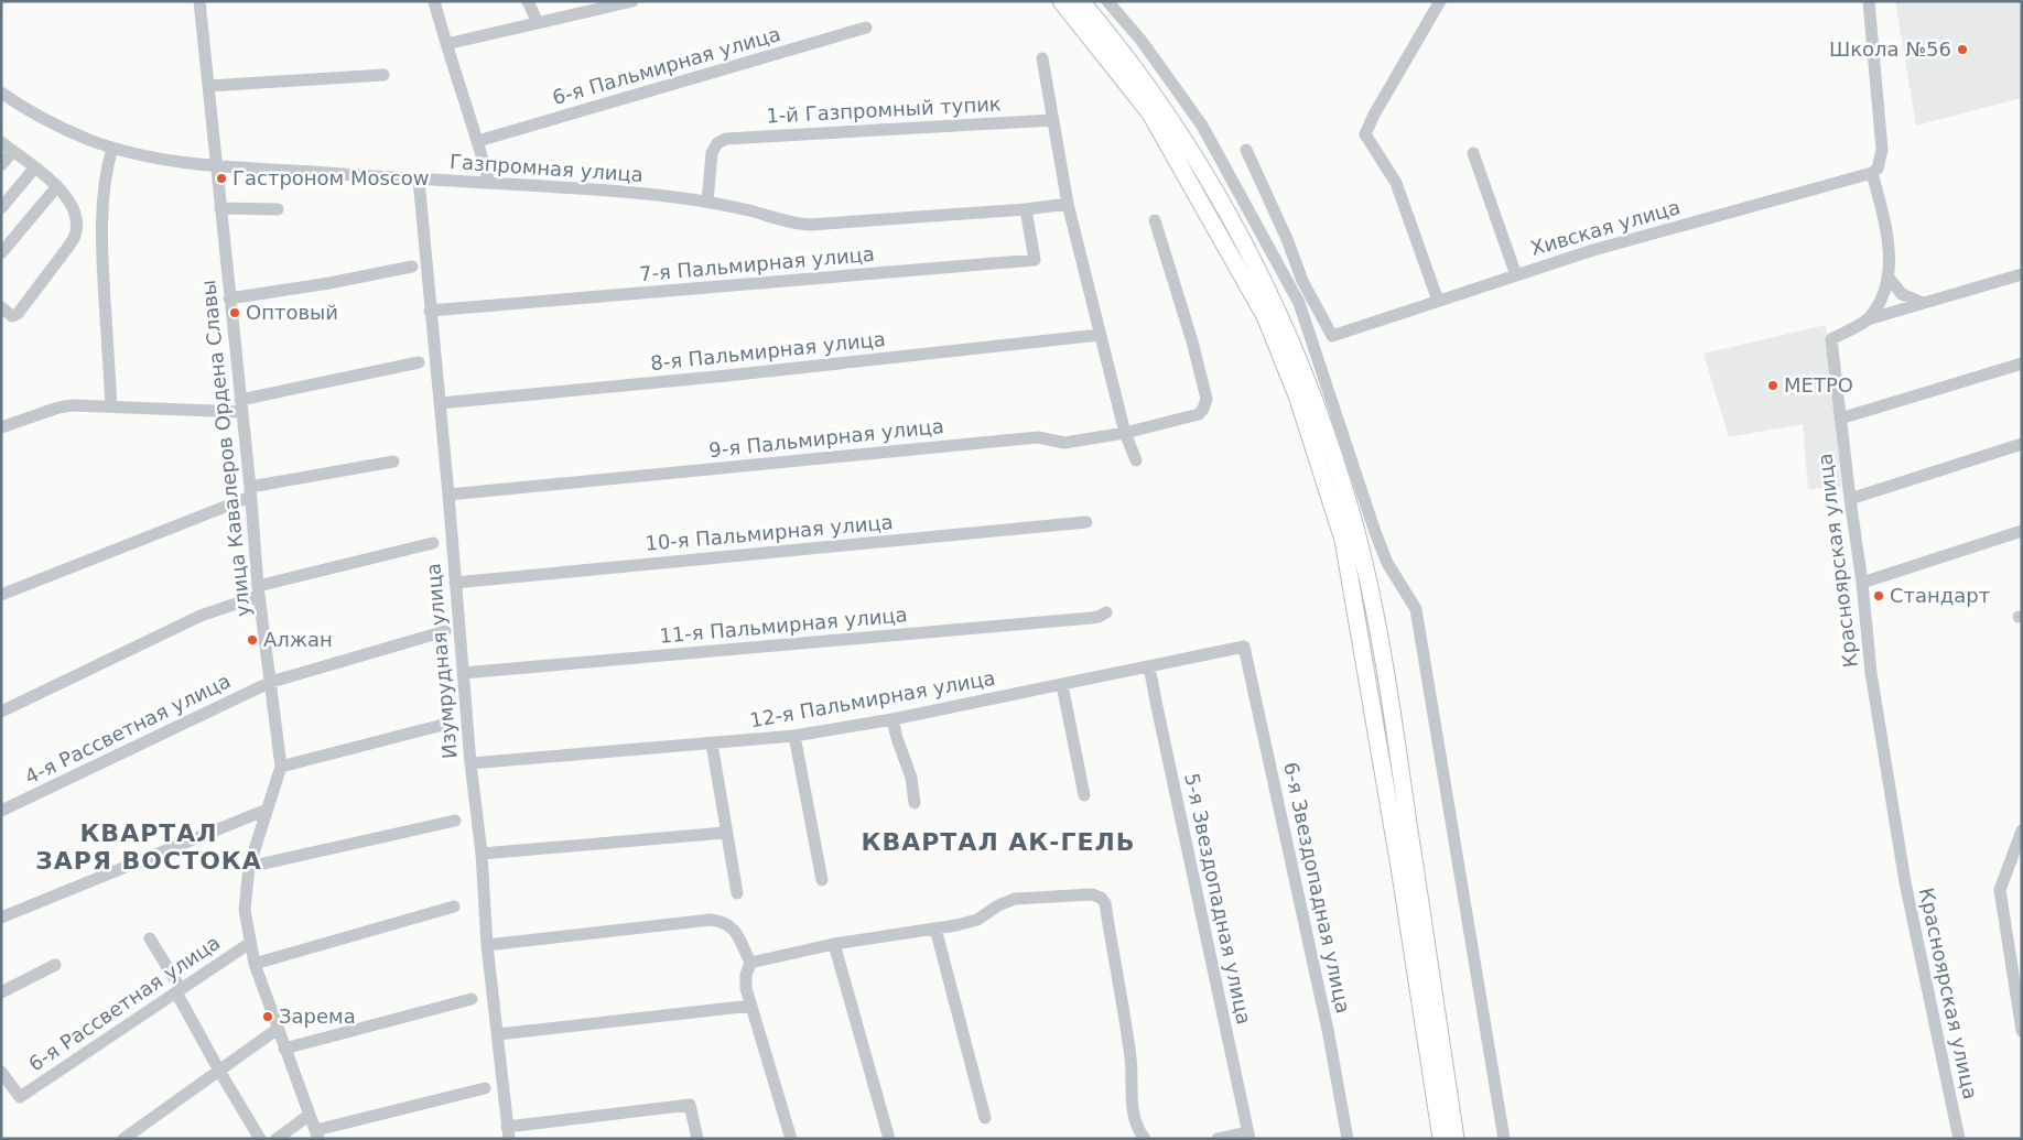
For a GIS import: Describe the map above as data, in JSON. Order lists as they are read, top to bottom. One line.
{"streets":{"street":["6-я Пальмирная улица","1-й Газпромный тупик","Газпромная улица","Хивская улица","7-я Пальмирная улица","8-я Пальмирная улица","9-я Пальмирная улица","улица Кавалеров Ордена Славы","10-я Пальмирная улица","Красноярская улица","11-я Пальмирная улица","Изумрудная улица","12-я Пальмирная улица","4-я Рассветная улица","6-я Звездопадная улица","5-я Звездопадная улица","6-я Рассветная улица"]},"crossings":[["1-й Газпромный тупик","Газпромная улица"],["Газпромная улица","7-я Пальмирная улица"],["Газпромная улица","улица Кавалеров Ордена Славы"],["Газпромная улица","Изумрудная улица"],["Хивская улица","Красноярская улица"],["7-я Пальмирная улица","Изумрудная улица"],["8-я Пальмирная улица","Изумрудная улица"],["9-я Пальмирная улица","Изумрудная улица"],["улица Кавалеров Ордена Славы","4-я Рассветная улица"],["улица Кавалеров Ордена Славы","6-я Рассветная улица"],["10-я Пальмирная улица","Изумрудная улица"],["11-я Пальмирная улица","Изумрудная улица"],["Изумрудная улица","12-я Пальмирная улица"],["12-я Пальмирная улица","6-я Звездопадная улица"],["12-я Пальмирная улица","5-я Звездопадная улица"]],"districts":["КВАРТАЛ ЗАРЯ ВОСТОКА","КВАРТАЛ АК-ГЕЛЬ"],"places":["Школа №56","Гастроном Moscow","Оптовый","МЕТРО","Стандарт","Алжан","Зарема"]}
